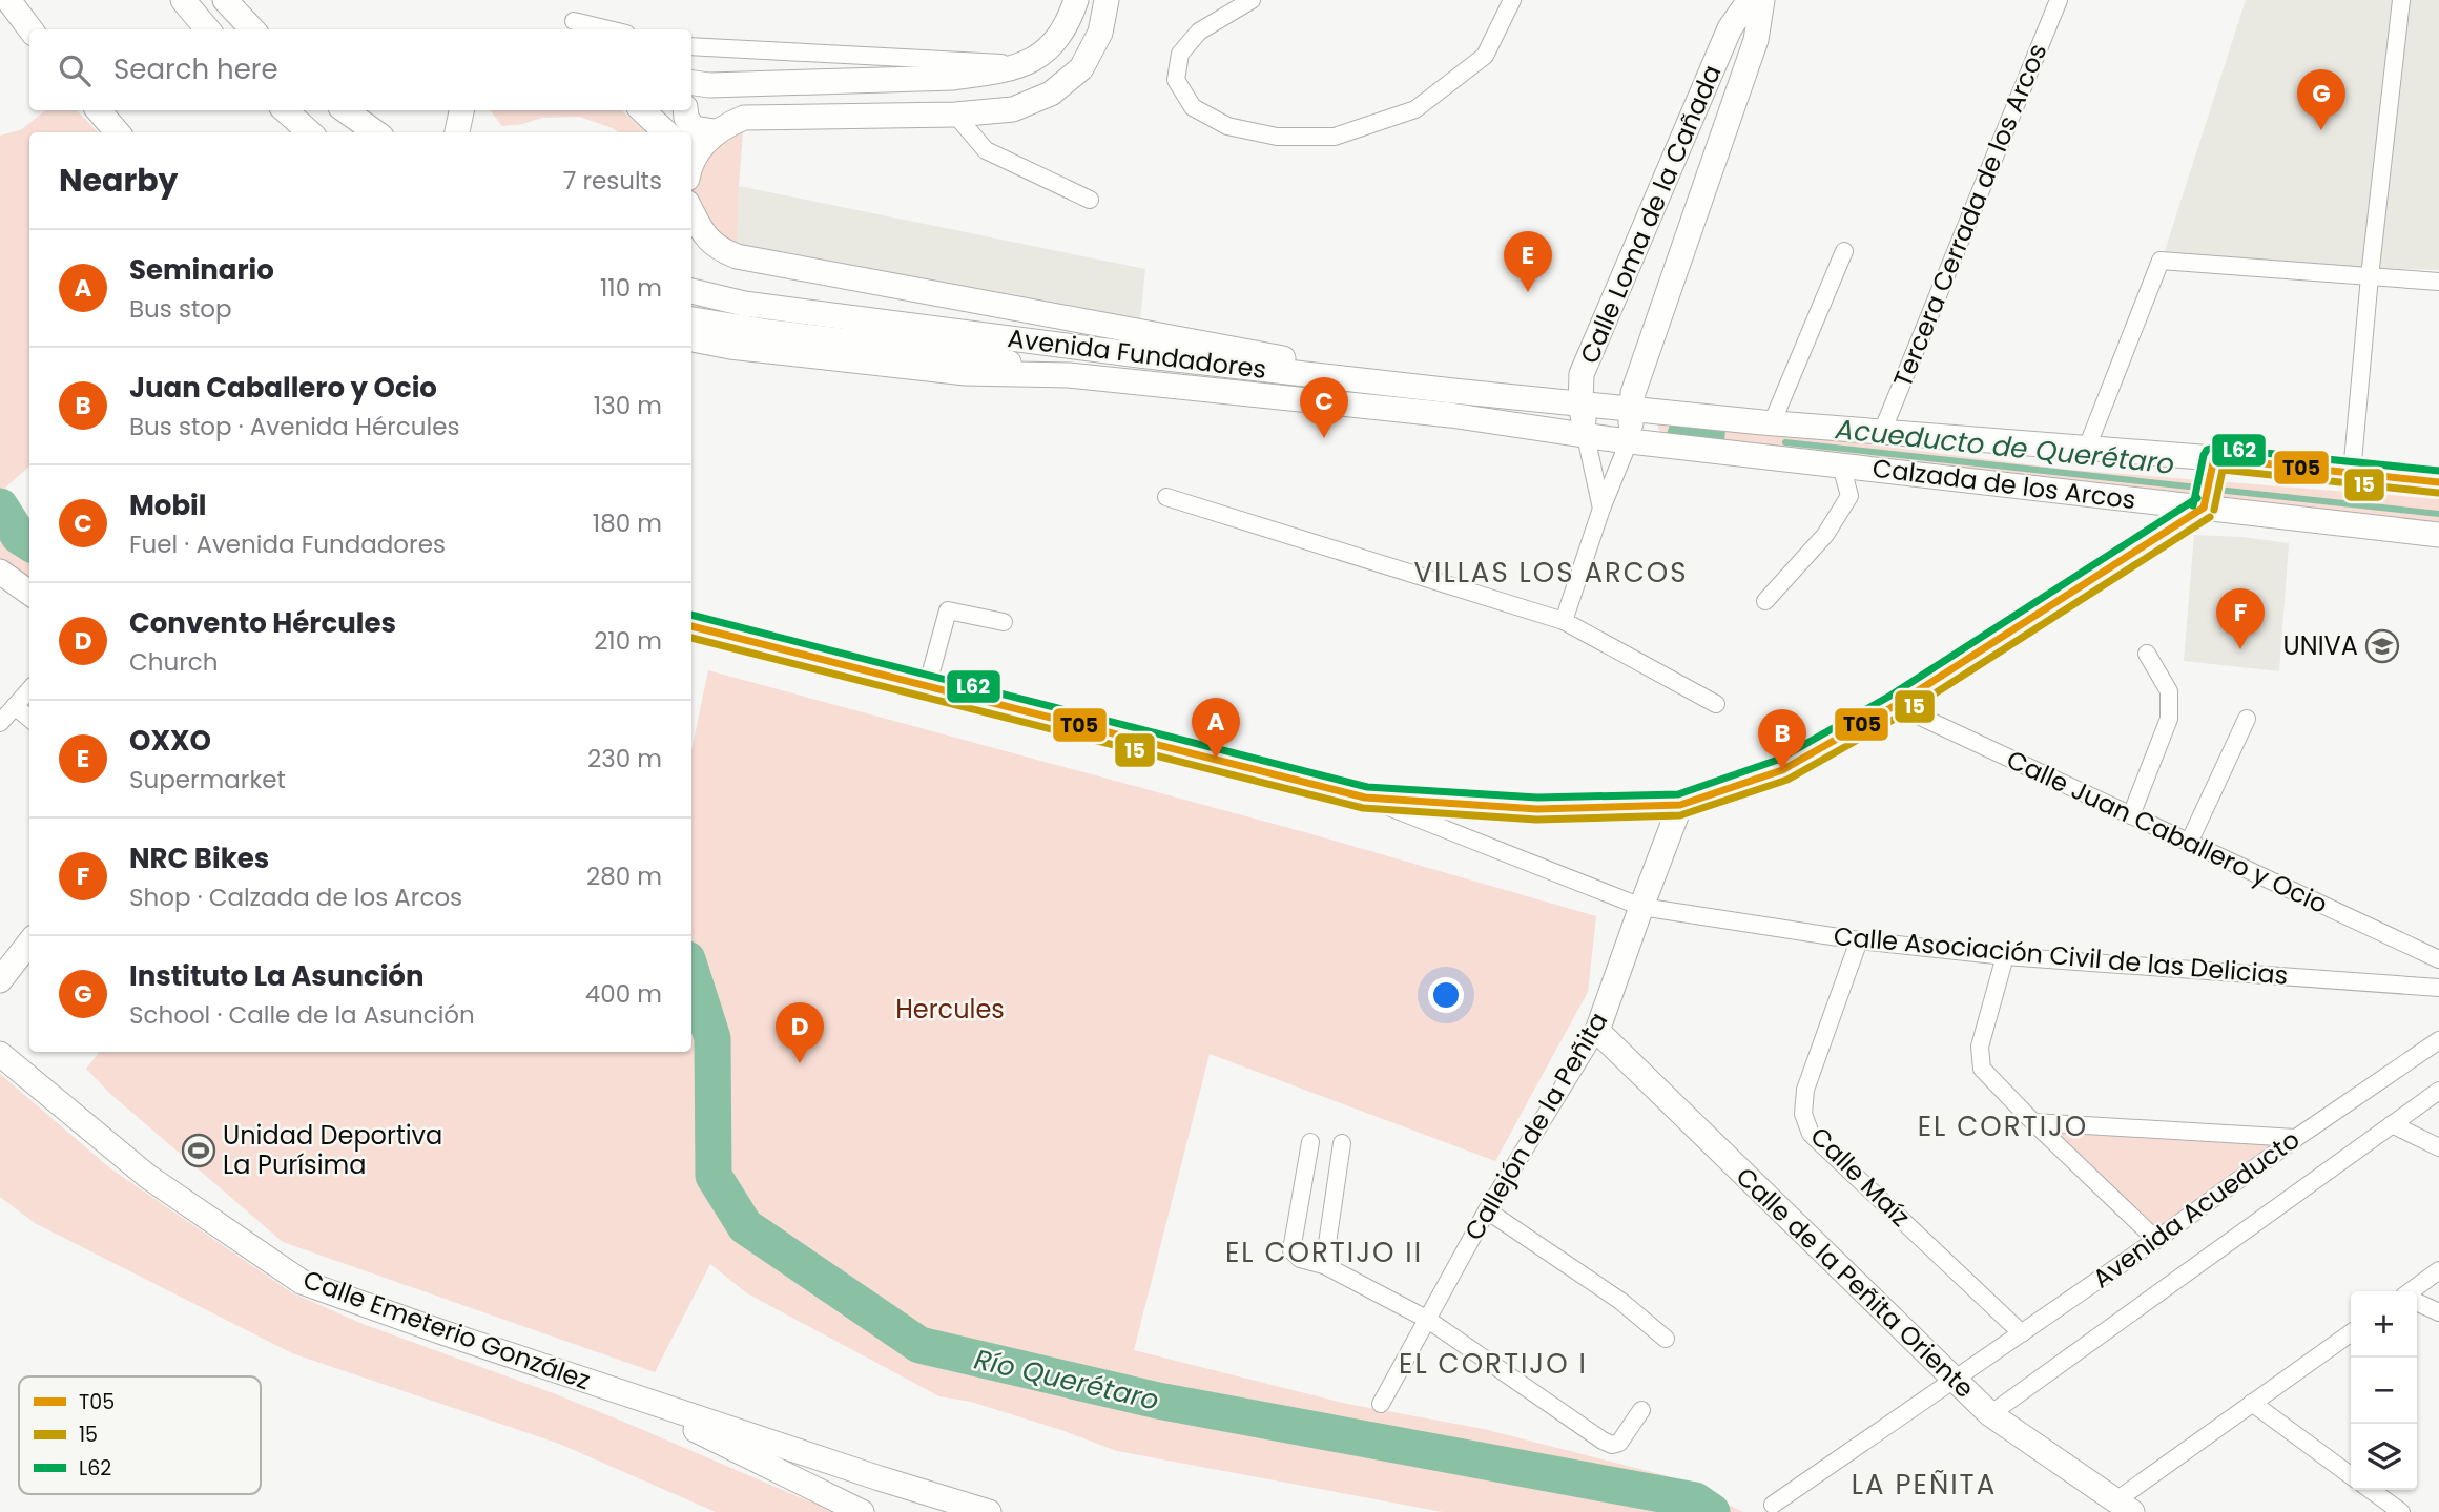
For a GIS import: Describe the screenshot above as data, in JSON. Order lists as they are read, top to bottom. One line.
{"streets":{"street":["Calle Loma de la Cañada","Tercera Cerrada de los Arcos","Avenida Fundadores","Calzada de los Arcos","Calle Juan Caballero y Ocio","Calle Asociación Civil de las Delicias","Callejón de la Peñita","Calle Maíz","Avenida Acueducto","Calle de la Peñita Oriente","Calle Emeterio González"]},"crossings":[["Calle Loma de la Cañada","Avenida Fundadores"],["Calle Loma de la Cañada","Calzada de los Arcos"],["Tercera Cerrada de los Arcos","Calzada de los Arcos"],["Avenida Fundadores","Calzada de los Arcos"],["Calle Asociación Civil de las Delicias","Callejón de la Peñita"],["Calle Asociación Civil de las Delicias","Calle Maíz"],["Callejón de la Peñita","Calle de la Peñita Oriente"],["Calle Maíz","Avenida Acueducto"],["Avenida Acueducto","Calle de la Peñita Oriente"]],"districts":["VILLAS LOS ARCOS","EL CORTIJO","EL CORTIJO II","EL CORTIJO I","LA PEÑITA"],"water":["Acueducto de Querétaro","Río Querétaro"],"parks":["Hercules"],"places":{"school or university":["UNIVA"],"sports":["Unidad Deportiva La Purísima"]},"lines":["transit line L62","transit line T05","transit line 15"],"legend":["T05","15","L62"],"page":{"search":"Search here","pins":["G","E","C","F","A","B","D"],"heading":["Nearby","7 results"],"list":[{"mark":"A","name":"Seminario","note":"Bus stop","value":"110 m"},{"mark":"B","name":"Juan Caballero y Ocio","note":"Bus stop · Avenida Hércules","value":"130 m"},{"mark":"C","name":"Mobil","note":"Fuel · Avenida Fundadores","value":"180 m"},{"mark":"D","name":"Convento Hércules","note":"Church","value":"210 m"},{"mark":"E","name":"OXXO","note":"Supermarket","value":"230 m"},{"mark":"F","name":"NRC Bikes","note":"Shop · Calzada de los Arcos","value":"280 m"},{"mark":"G","name":"Instituto La Asunción","note":"School · Calle de la Asunción","value":"400 m"}],"map_buttons":["+","−"]}}
